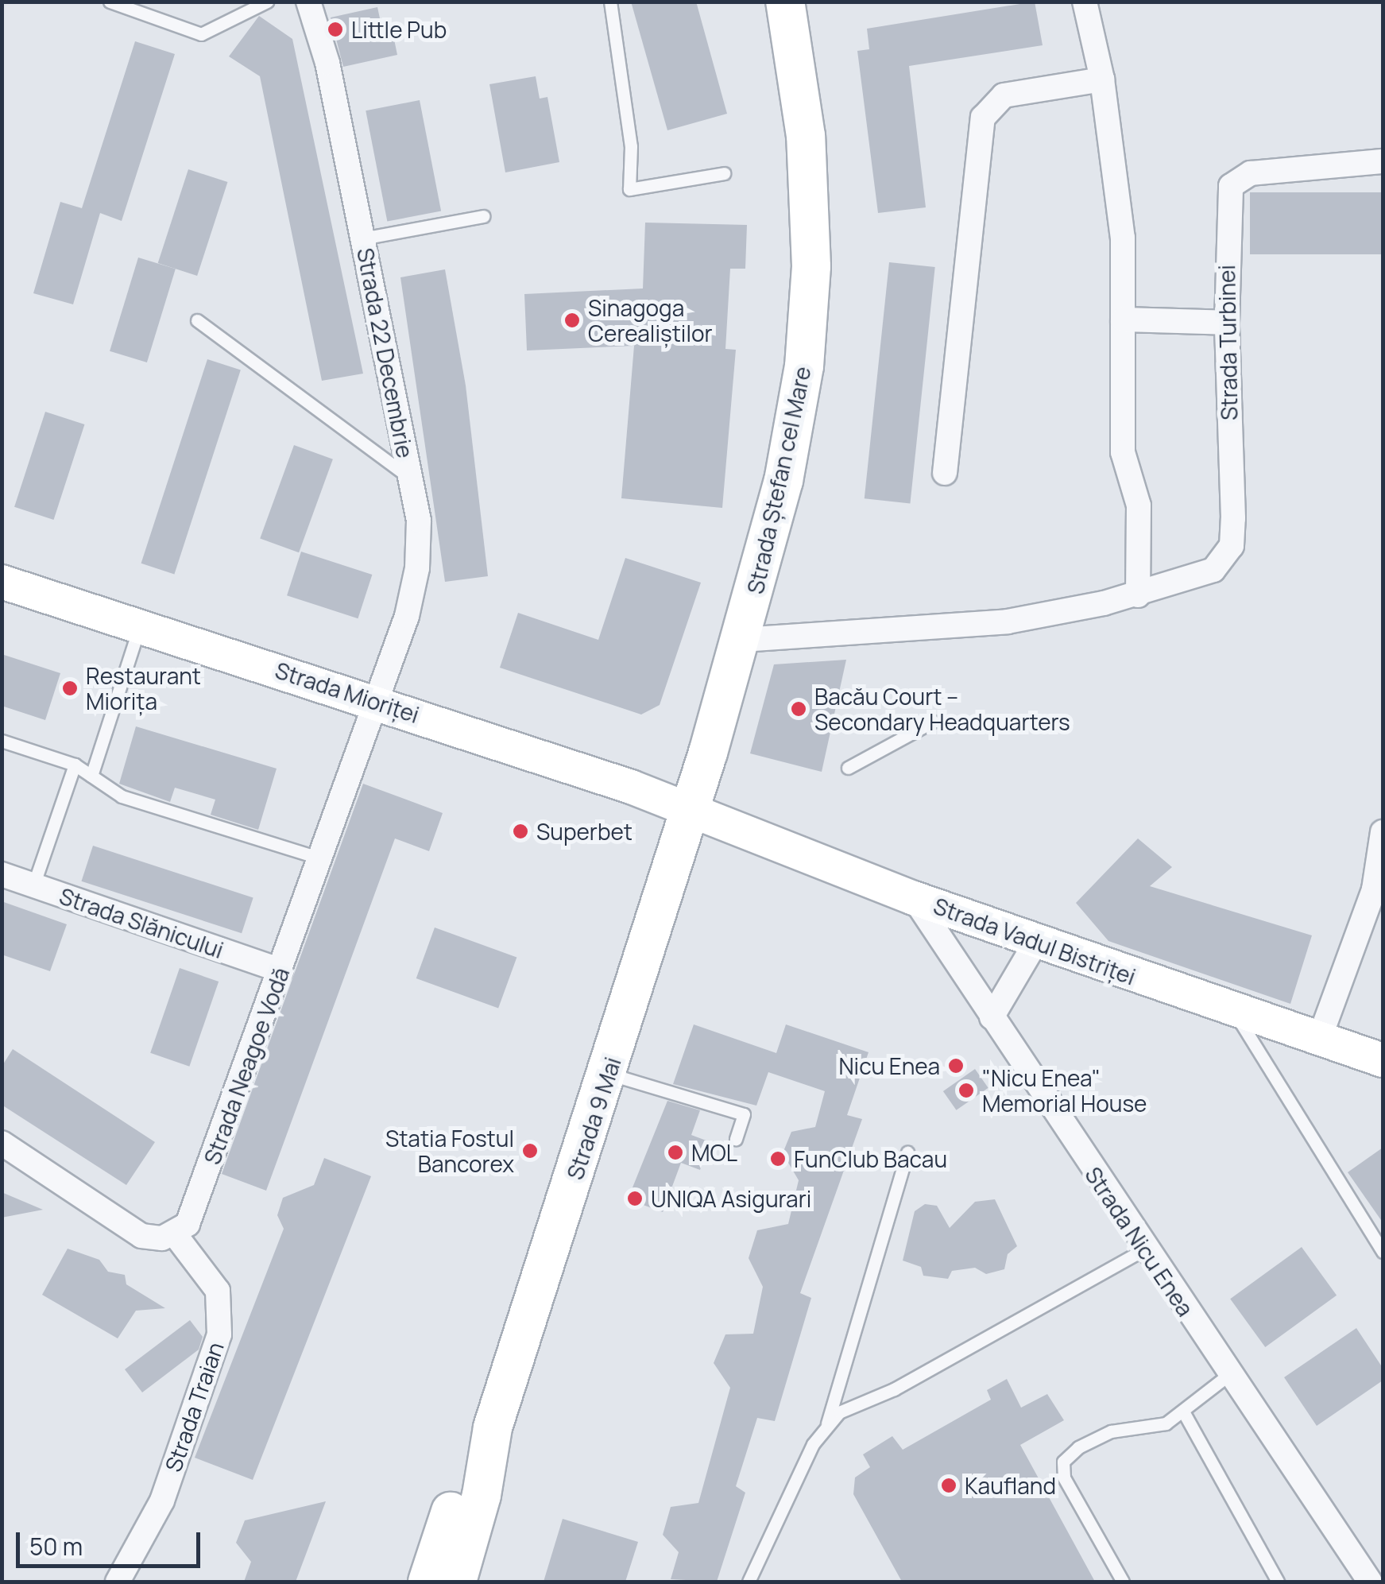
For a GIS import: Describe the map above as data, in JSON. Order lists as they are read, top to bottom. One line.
{"streets":{"main road":["Strada Ștefan cel Mare","Strada Mioriței","Strada Vadul Bistriței","Strada 9 Mai"],"street":["Strada Turbinei","Strada 22 Decembrie","Strada Slănicului","Strada Neagoe Vodă","Strada Nicu Enea","Strada Traian"]},"crossings":[["Strada Turbinei","Strada Ștefan cel Mare"],["Strada 22 Decembrie","Strada Mioriței"],["Strada 22 Decembrie","Strada Neagoe Vodă"],["Strada Ștefan cel Mare","Strada Mioriței"],["Strada Ștefan cel Mare","Strada Vadul Bistriței"],["Strada Ștefan cel Mare","Strada 9 Mai"],["Strada Mioriței","Strada Vadul Bistriței"],["Strada Mioriței","Strada Neagoe Vodă"],["Strada Mioriței","Strada 9 Mai"],["Strada Slănicului","Strada Neagoe Vodă"],["Strada Vadul Bistriței","Strada 9 Mai"],["Strada Vadul Bistriței","Strada Nicu Enea"],["Strada Neagoe Vodă","Strada Traian"]],"places":["Little Pub","Sinagoga Cerealiștilor","Restaurant Miorița","Bacău Court – Secondary Headquarters","Superbet","Nicu Enea","\"Nicu Enea\" Memorial House","Statia Fostul Bancorex","MOL","FunClub Bacau","UNIQA Asigurari","Kaufland"],"scale_bar":"50 m"}
